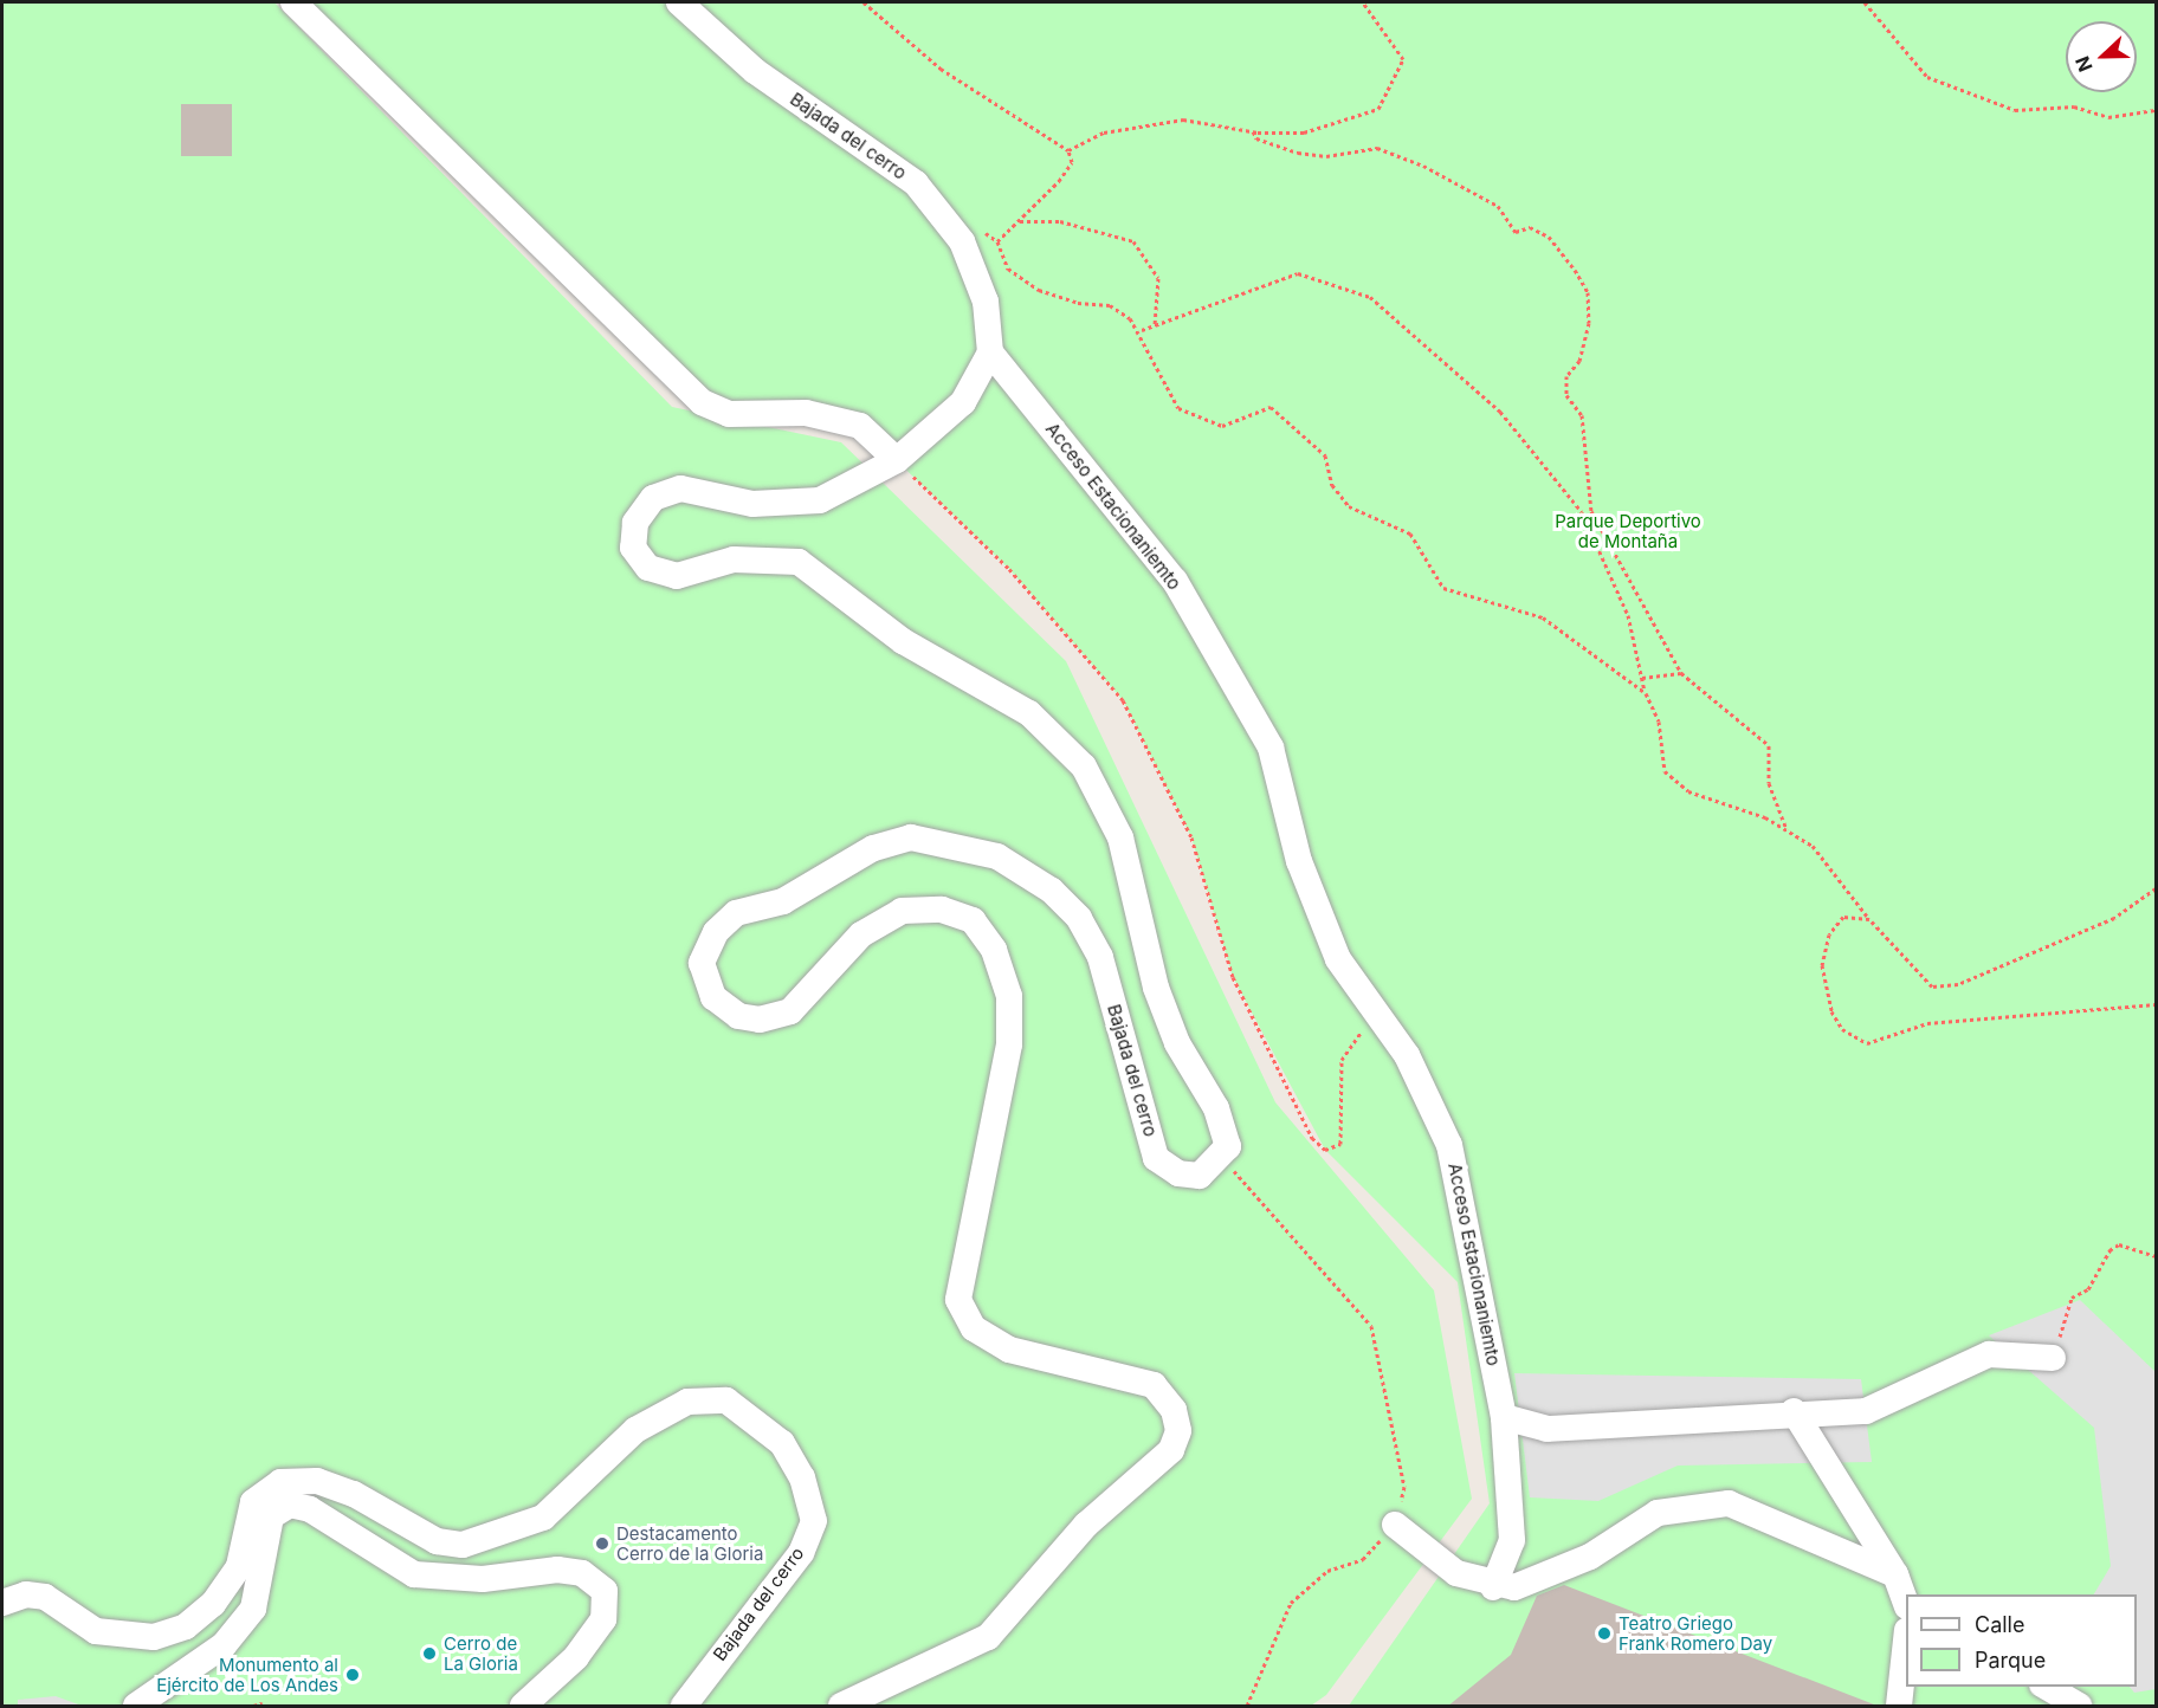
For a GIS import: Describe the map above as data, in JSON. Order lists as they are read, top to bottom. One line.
{"streets":{"street":["Bajada del cerro","Acceso Estacionaniemto"]},"crossings":[["Bajada del cerro","Acceso Estacionaniemto"]],"parks":["Parque Deportivo de Montaña"],"places":["Destacamento Cerro de la Gloria","Teatro Griego Frank Romero Day","Cerro de La Gloria","Monumento al Ejército de Los Andes"],"legend":["Calle","Parque"],"north":"left"}
